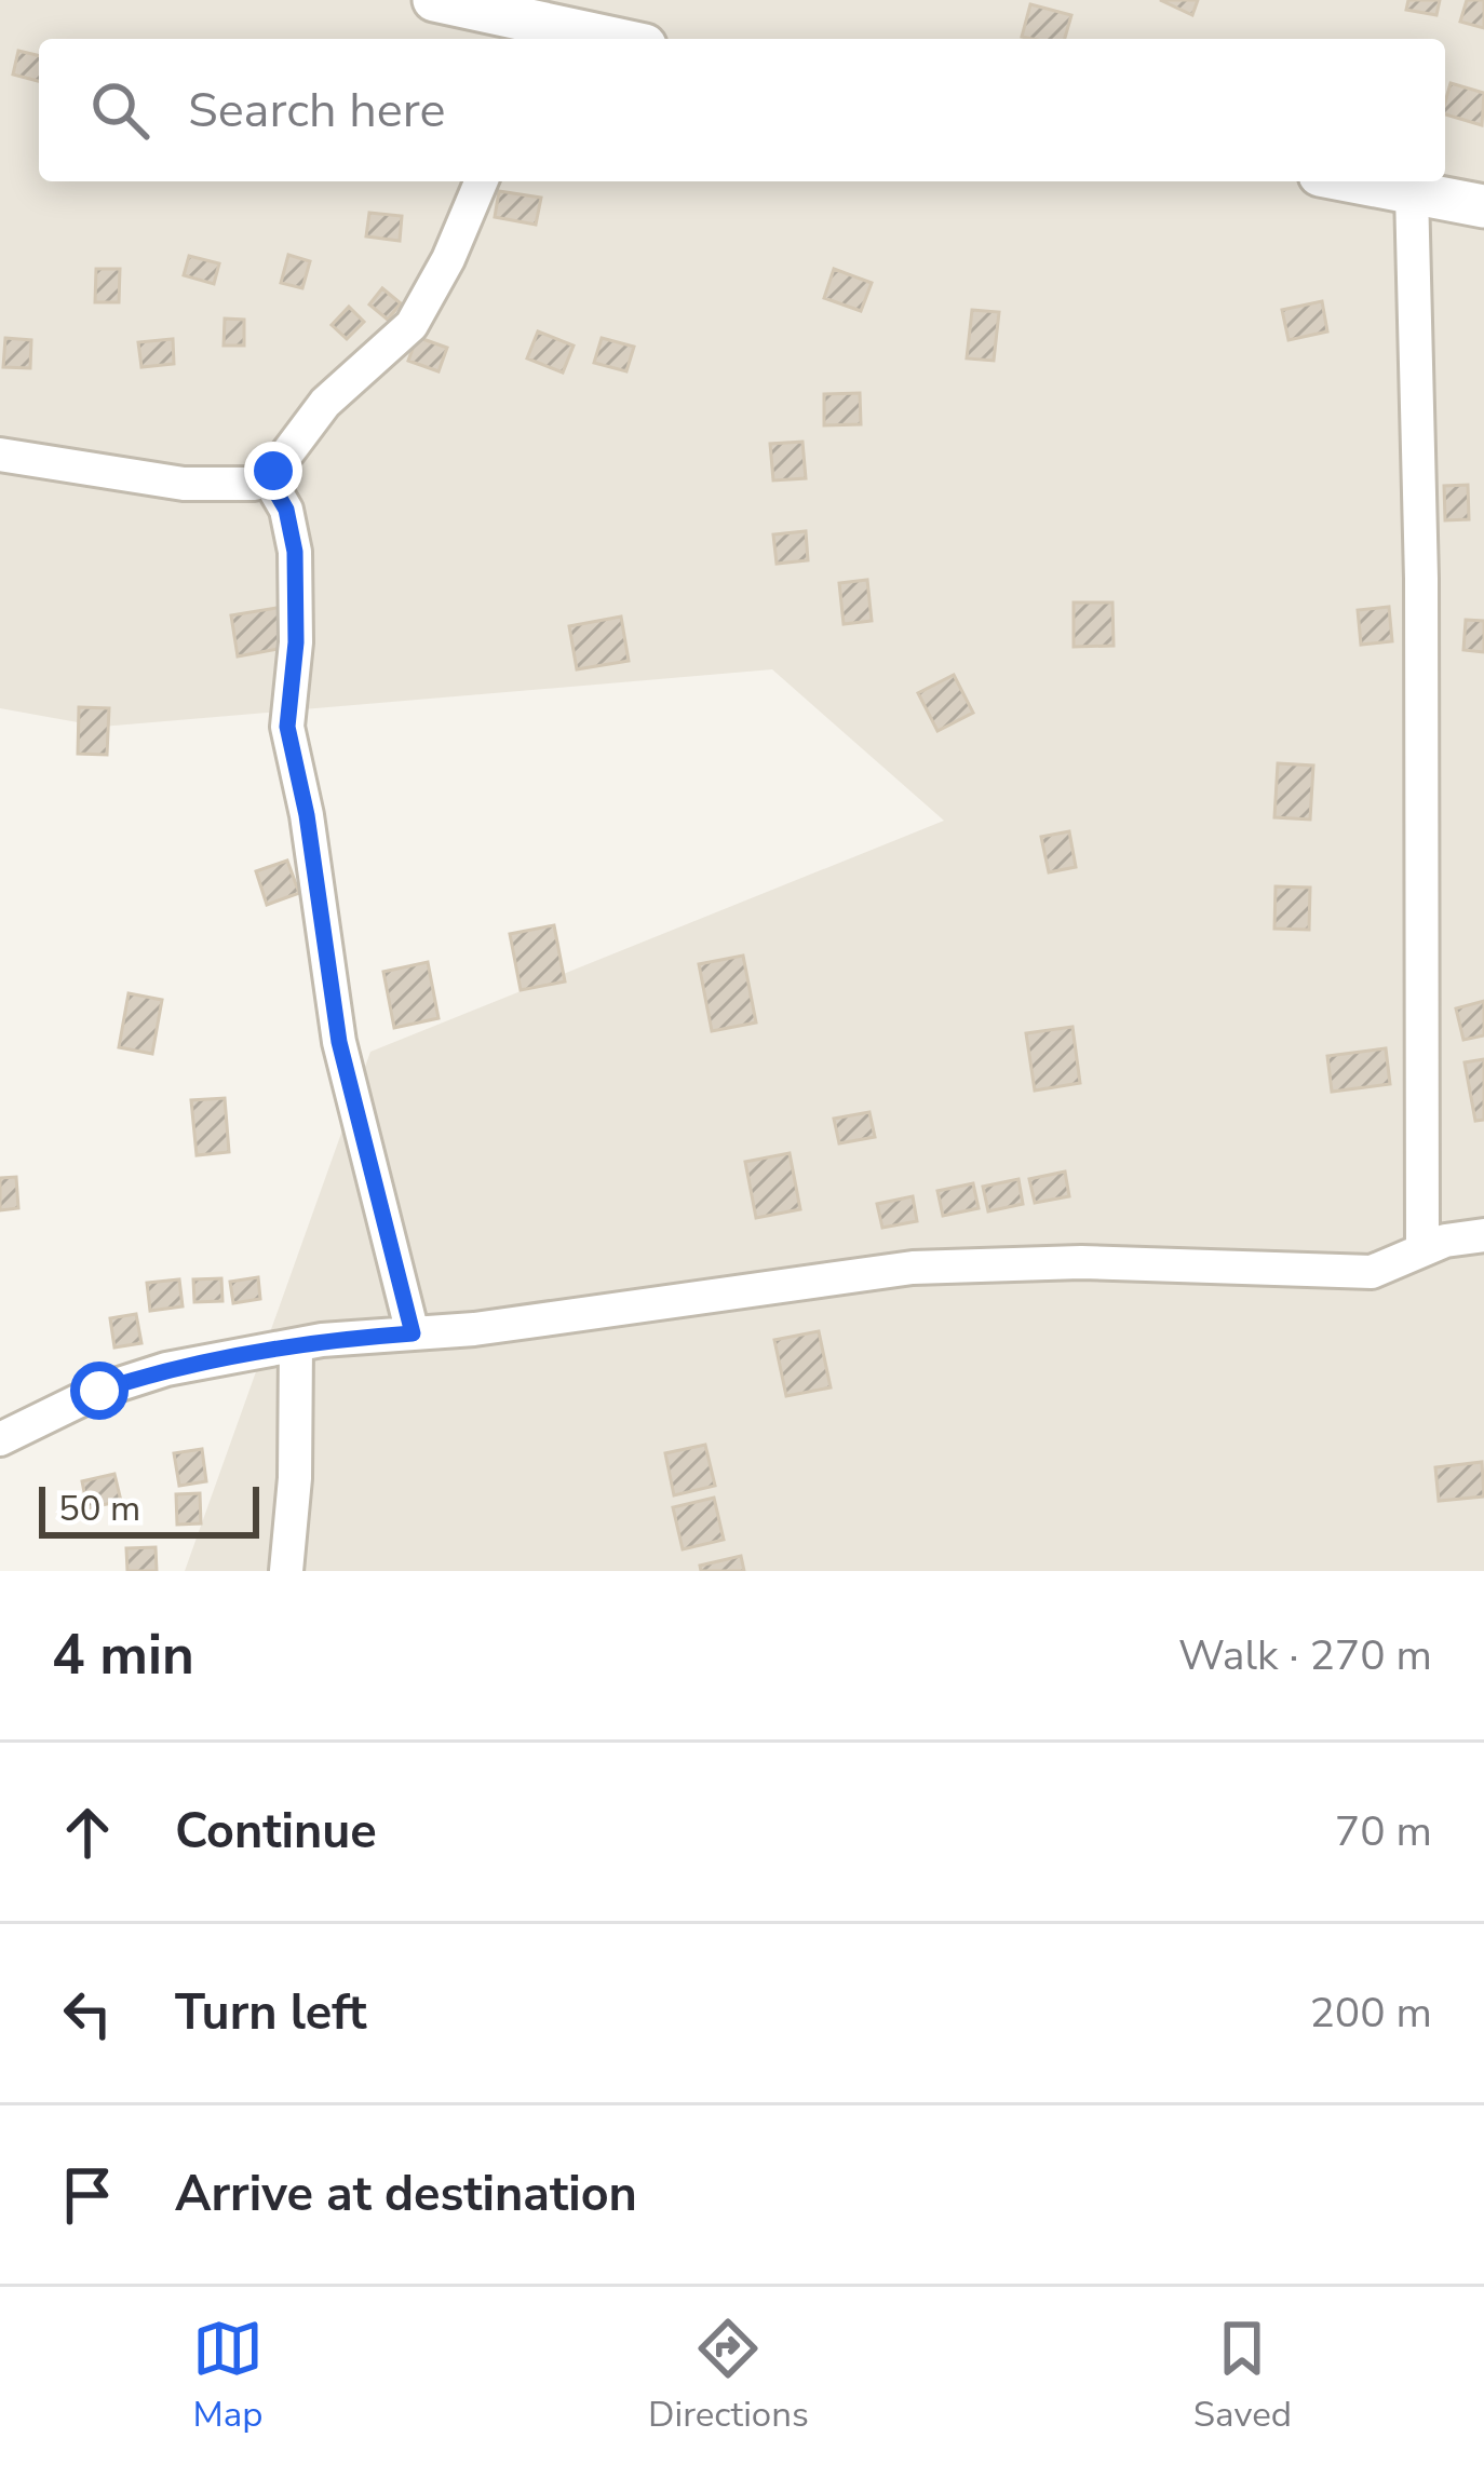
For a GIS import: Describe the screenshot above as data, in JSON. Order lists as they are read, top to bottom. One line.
{"scale_bar":"50 m","page":{"search":"Search here","scale":"50 m","heading":["4 min","Walk · 270 m"],"list":[["Continue","70 m"],["Turn left","200 m"],"Arrive at destination"],"nav":["Map","Directions","Saved"]}}
